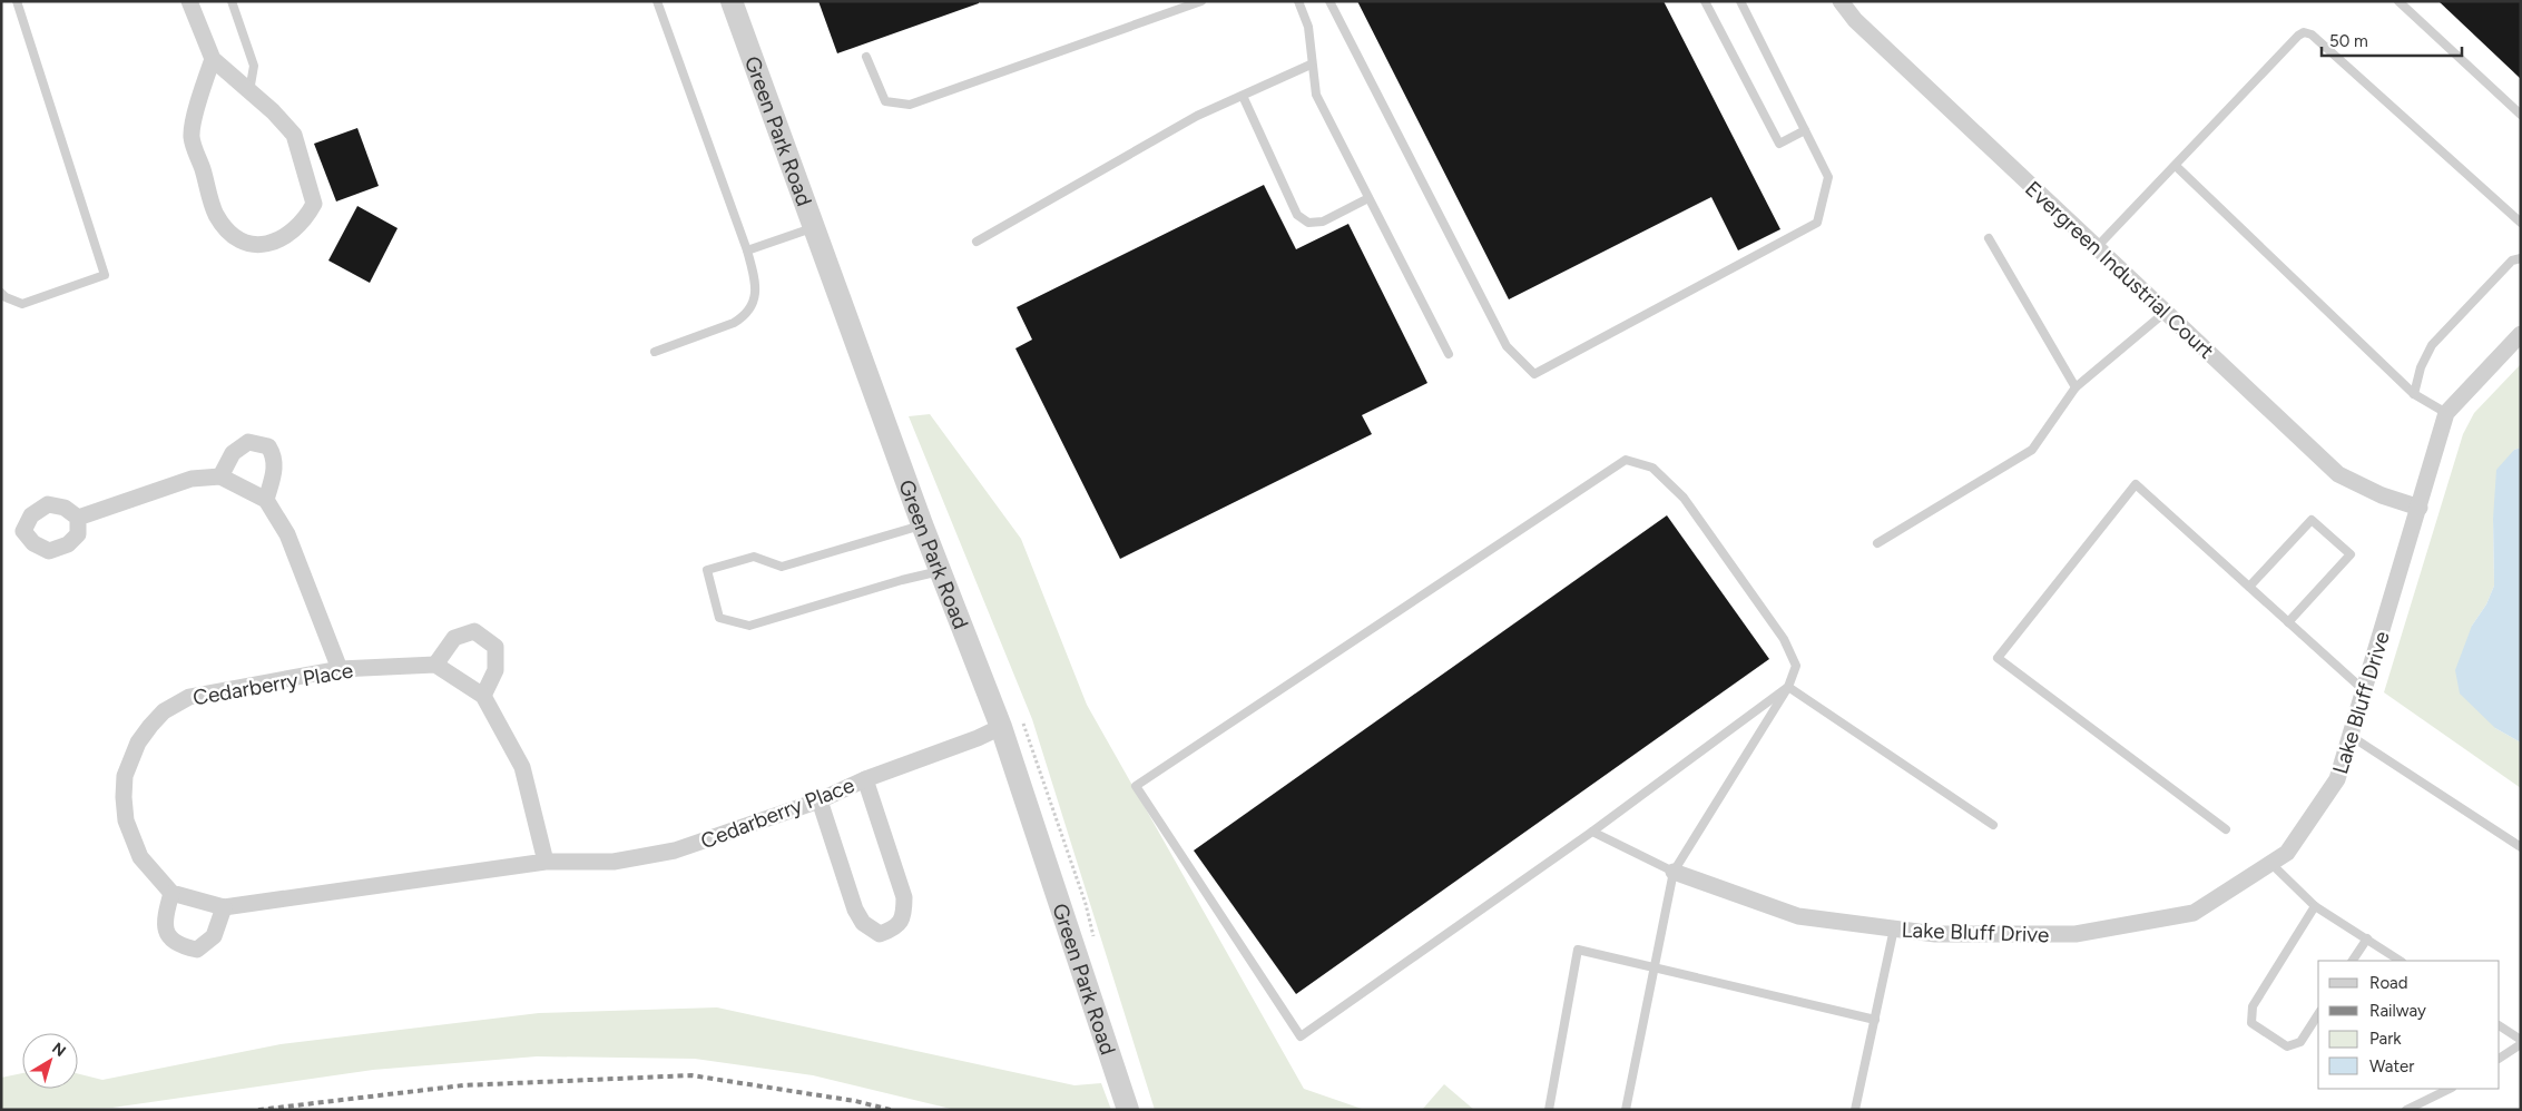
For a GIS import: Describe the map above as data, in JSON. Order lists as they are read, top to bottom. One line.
{"streets":{"street":["Green Park Road","Evergreen Industrial Court","Cedarberry Place","Lake Bluff Drive"]},"crossings":[["Green Park Road","Cedarberry Place"],["Evergreen Industrial Court","Lake Bluff Drive"]],"legend":["Road","Railway","Park","Water"],"scale_bar":"50 m","north":"top right"}
